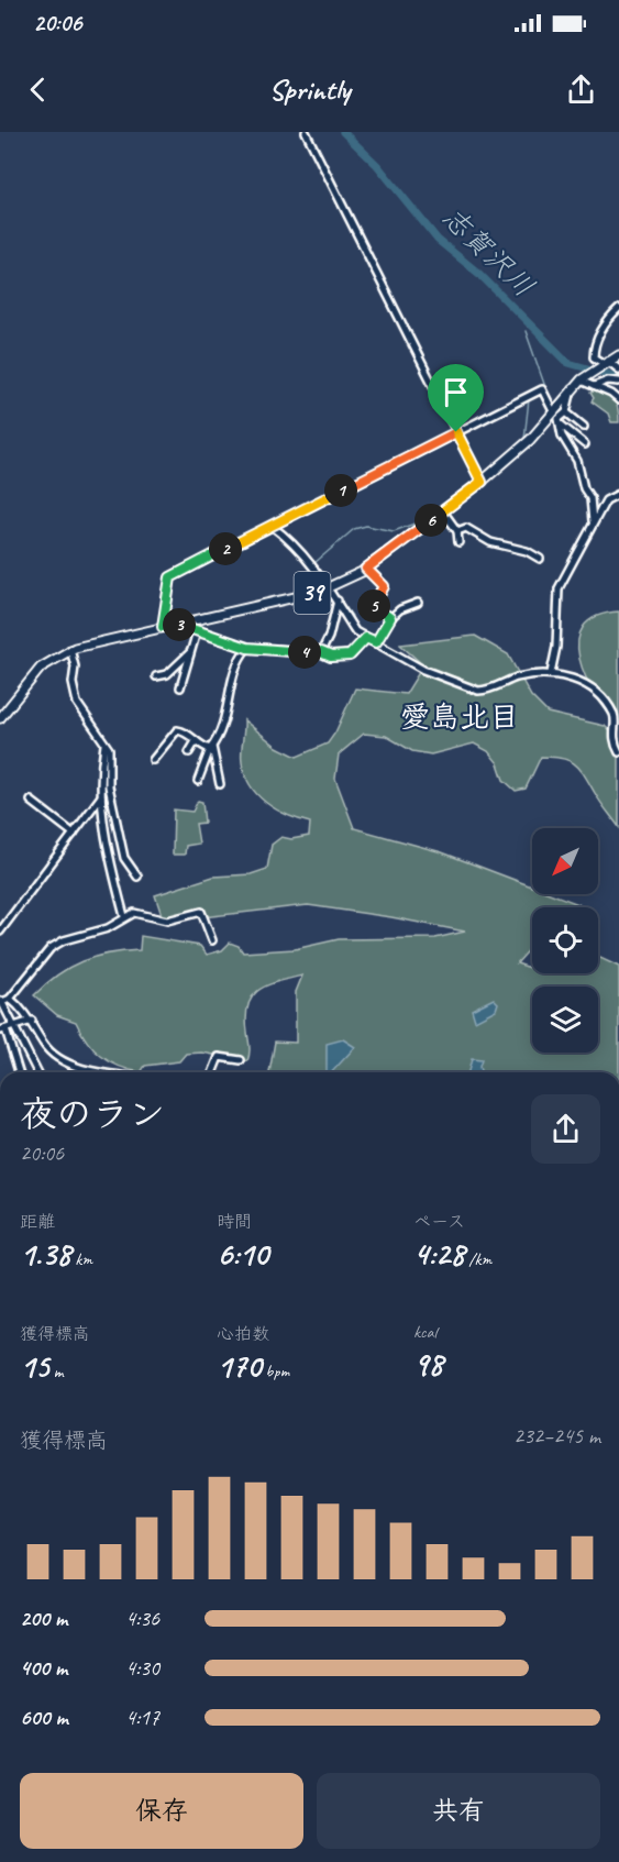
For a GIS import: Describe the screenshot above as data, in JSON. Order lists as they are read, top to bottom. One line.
{"streets":{"main road":["39"]},"districts":["愛島北目"],"water":["志賀沢川"],"north":"bottom left","page":{"status":"20:06","header":"Sprintly","pins":["1","6","2","5","3","4"],"heading":["夜のラン","20:06"],"stats":[["距離","1.38 km"],["時間","6:10"],["ペース","4:28 /km"],["獲得標高","15 m"],["心拍数","170 bpm"],["kcal","98"]],"chart":["獲得標高","232–245 m"],"list":[{"name":"200 m","note":"4:36"},{"name":"400 m","note":"4:30"},{"name":"600 m","note":"4:17"}],"buttons":["保存","共有"]}}
